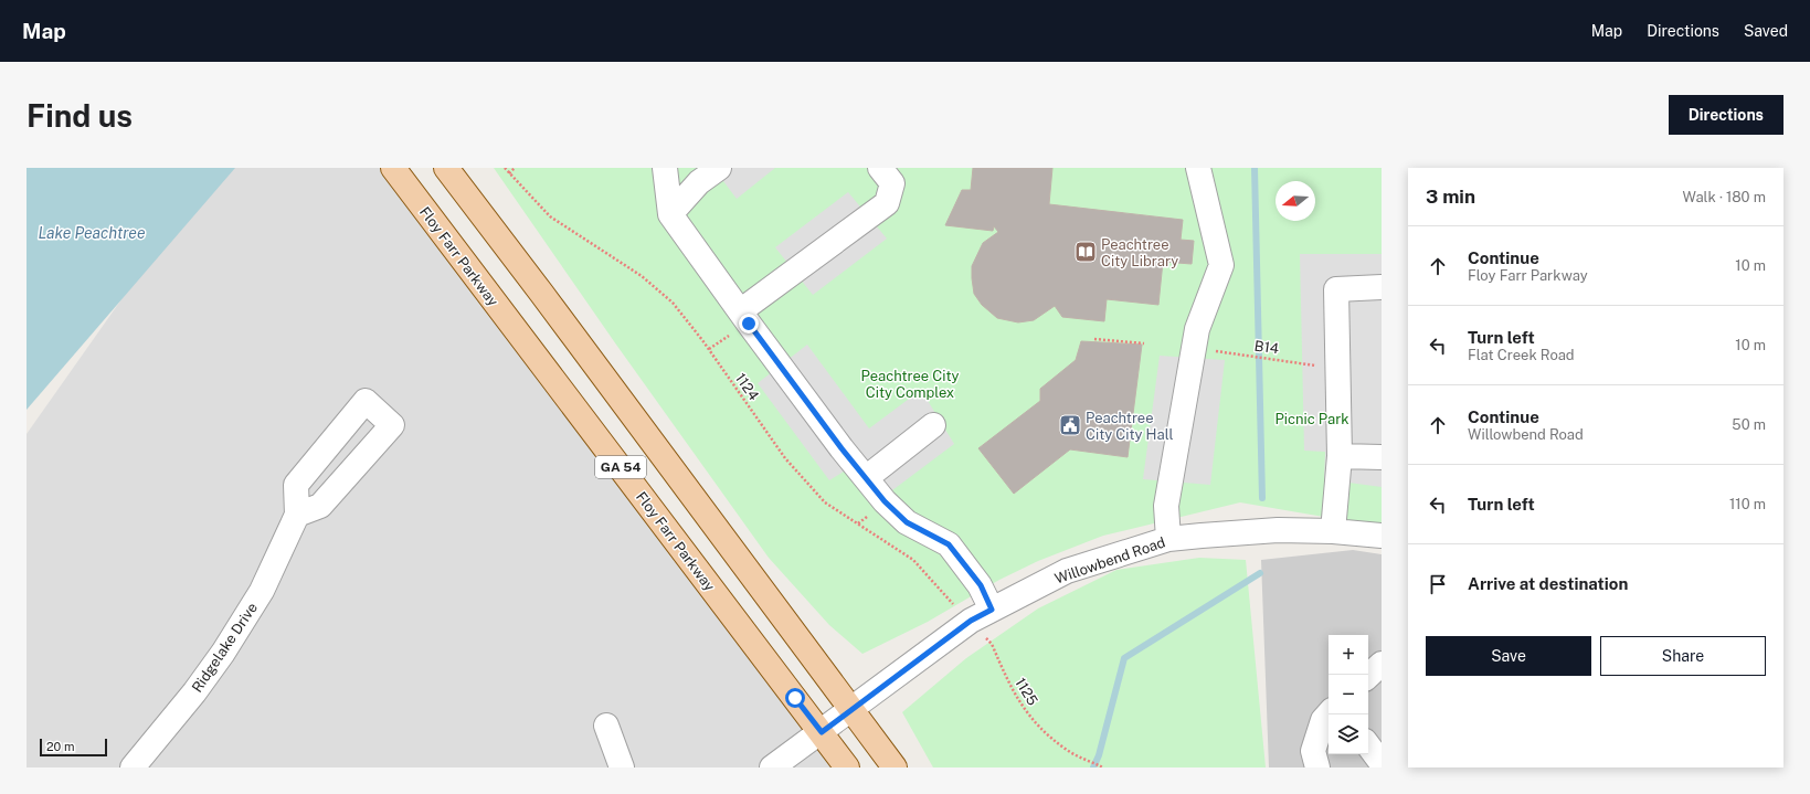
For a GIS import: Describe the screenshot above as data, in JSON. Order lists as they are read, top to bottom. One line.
{"streets":{"main road":["Floy Farr Parkway","GA 54"],"street":["Willowbend Road","Ridgelake Drive"],"path":["B14","1124","1125"]},"crossings":[["Floy Farr Parkway","Willowbend Road"],["1124","Willowbend Road"],["1124","1125"],["GA 54","Willowbend Road"],["Willowbend Road","1125"]],"water":["Lake Peachtree"],"parks":["Peachtree City City Complex","Picnic Park"],"places":{"library":["Peachtree City Library"],"public building":["Peachtree City City Hall"]},"scale_bar":"20 m","north":"left","page":{"header":"Map","nav":["Map","Directions","Saved"],"buttons":["Directions",["Save","Share"]],"title":"Find us","heading":["3 min","Walk · 180 m"],"list":[["Continue","Floy Farr Parkway","10 m"],["Turn left","Flat Creek Road","10 m"],["Continue","Willowbend Road","50 m"],["Turn left","110 m"],"Arrive at destination"],"map_buttons":["+","−"],"scale":"20 m"}}
